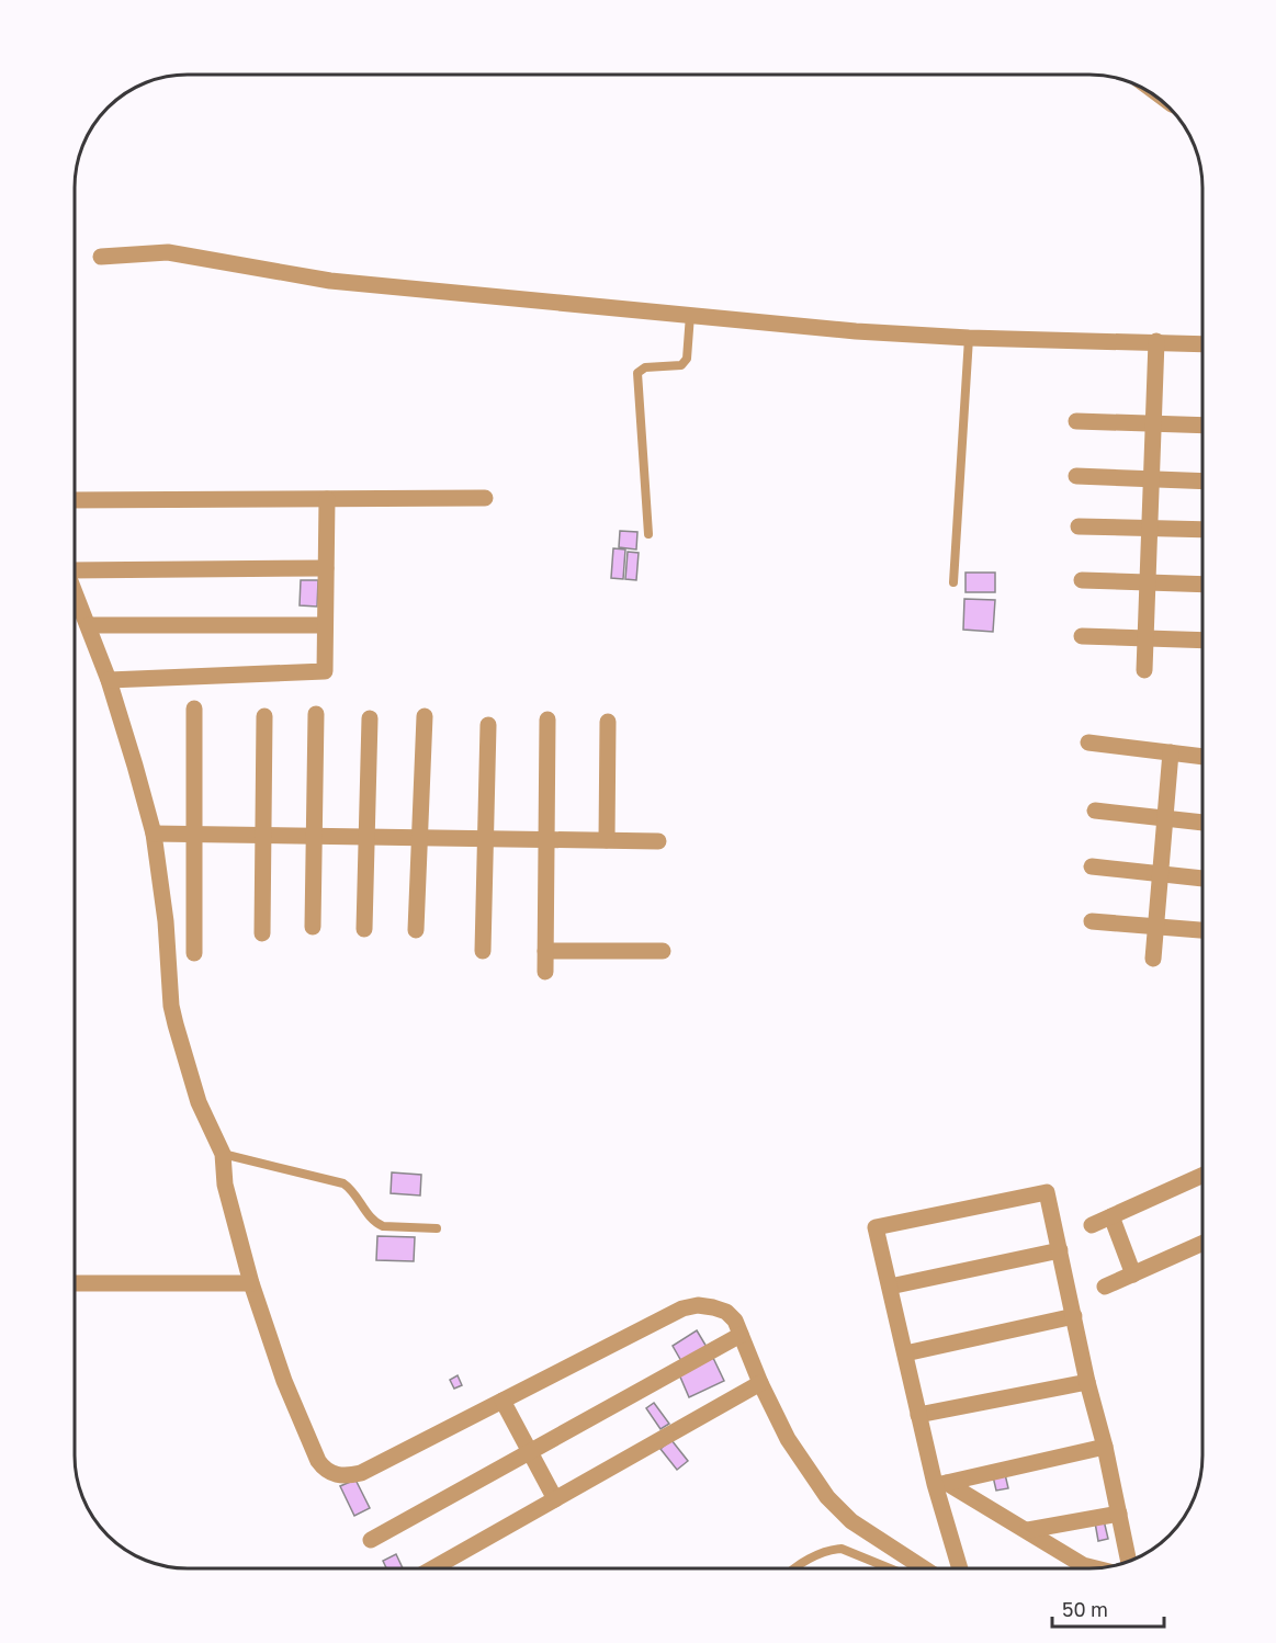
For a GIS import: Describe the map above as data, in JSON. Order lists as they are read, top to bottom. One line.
{"scale_bar":"50 m"}
